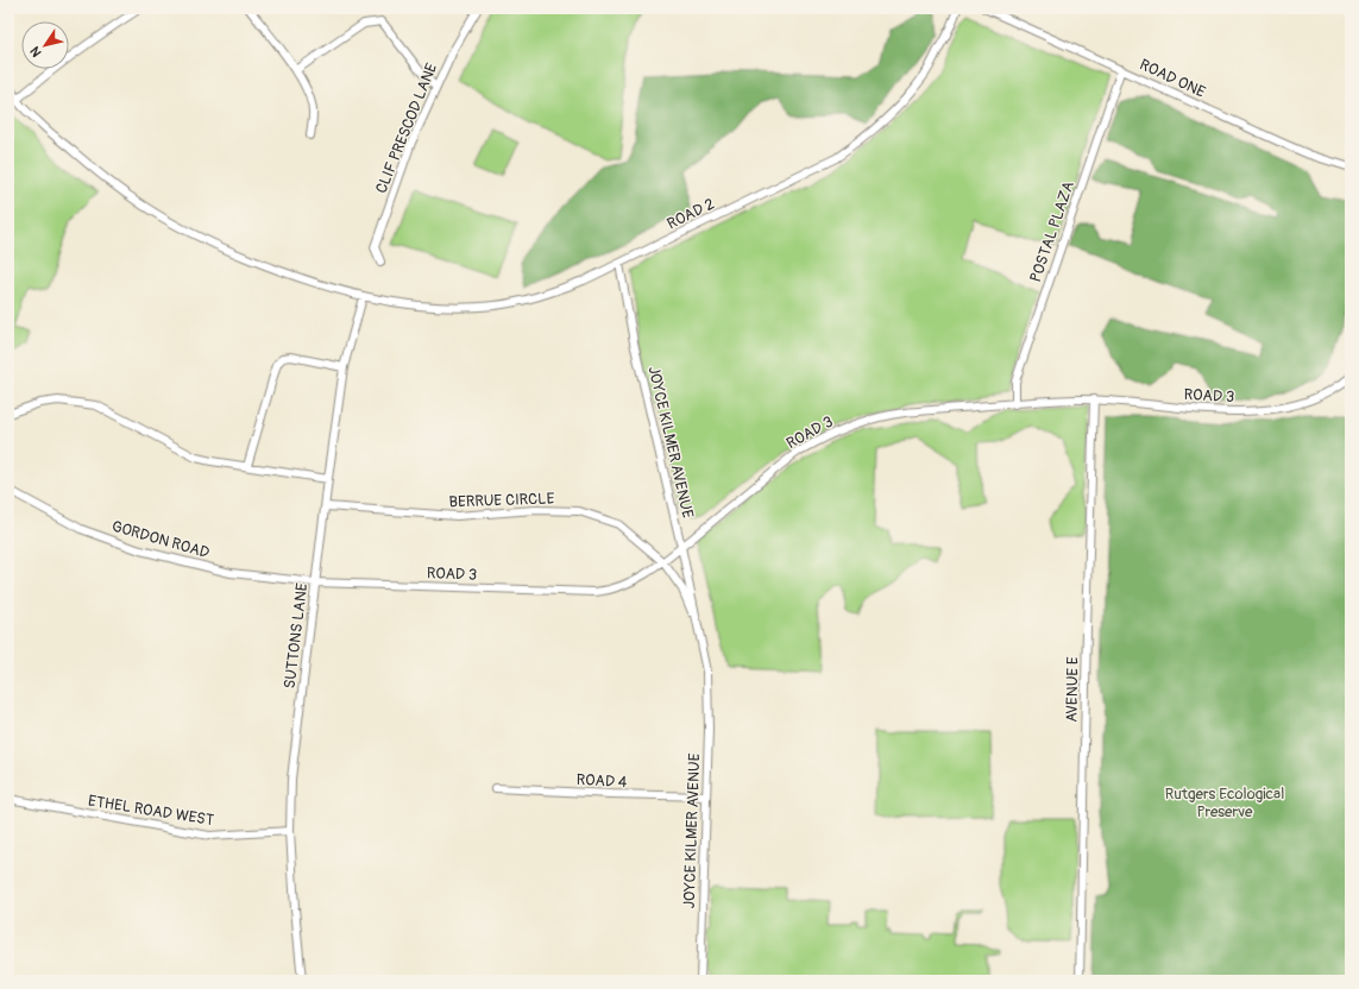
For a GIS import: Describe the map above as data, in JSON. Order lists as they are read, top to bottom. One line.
{"streets":{"street":["ROAD ONE","CLIF PRESCOD LANE","ROAD 2","POSTAL PLAZA","ROAD 3","JOYCE KILMER AVENUE","BERRUE CIRCLE","GORDON ROAD","SUTTONS LANE","AVENUE E","ROAD 4","ETHEL ROAD WEST"]},"crossings":[["ROAD ONE","POSTAL PLAZA"],["ROAD 2","JOYCE KILMER AVENUE"],["ROAD 2","SUTTONS LANE"],["POSTAL PLAZA","ROAD 3"],["ROAD 3","JOYCE KILMER AVENUE"],["ROAD 3","BERRUE CIRCLE"],["ROAD 3","GORDON ROAD"],["ROAD 3","SUTTONS LANE"],["ROAD 3","AVENUE E"],["JOYCE KILMER AVENUE","BERRUE CIRCLE"],["JOYCE KILMER AVENUE","ROAD 4"],["BERRUE CIRCLE","SUTTONS LANE"],["GORDON ROAD","SUTTONS LANE"],["SUTTONS LANE","ETHEL ROAD WEST"]],"parks":["Rutgers Ecological Preserve"],"north":"bottom left"}
